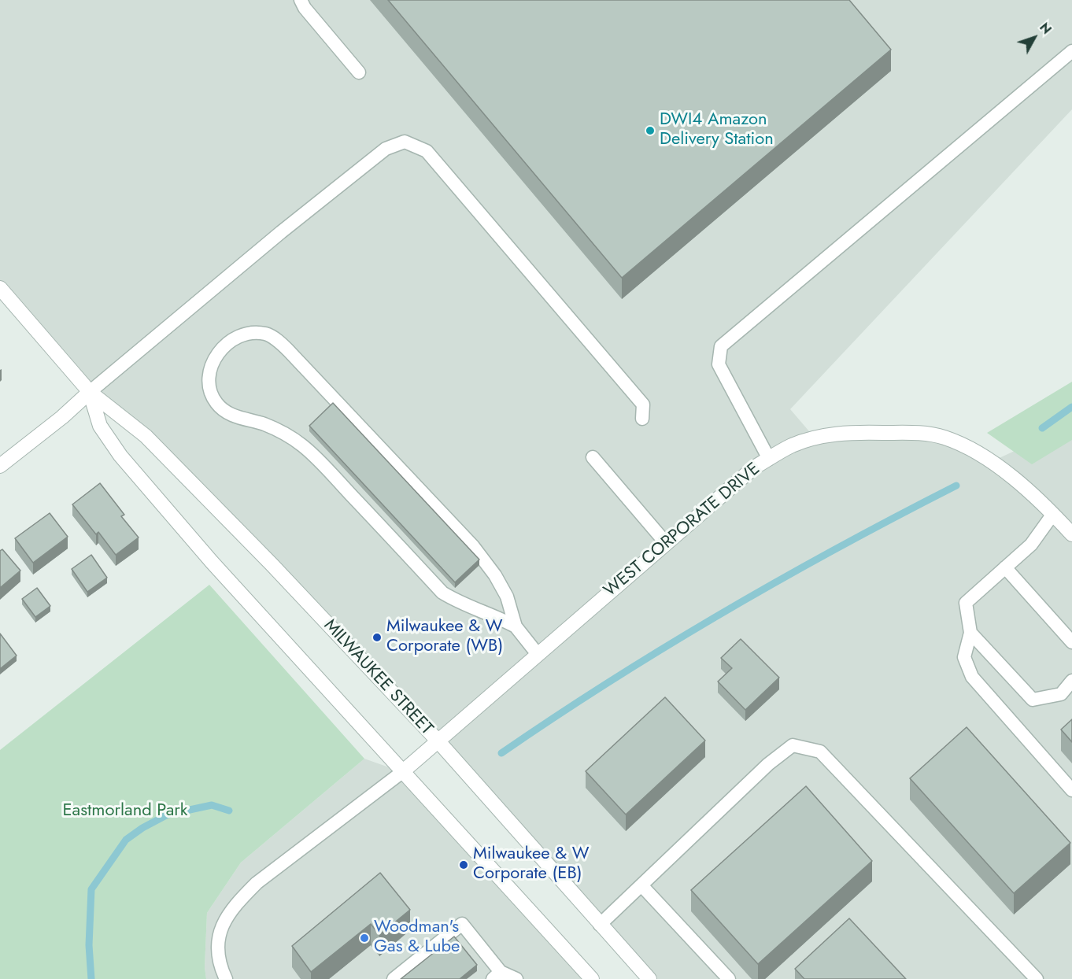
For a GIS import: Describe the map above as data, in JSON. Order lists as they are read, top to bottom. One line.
{"streets":{"street":["WEST CORPORATE DRIVE","MILWAUKEE STREET"]},"crossings":[["WEST CORPORATE DRIVE","MILWAUKEE STREET"]],"parks":["Eastmorland Park"],"places":["DWI4 Amazon Delivery Station","Milwaukee & W Corporate (WB)","Milwaukee & W Corporate (EB)","Woodman's Gas & Lube"],"north":"top right"}
